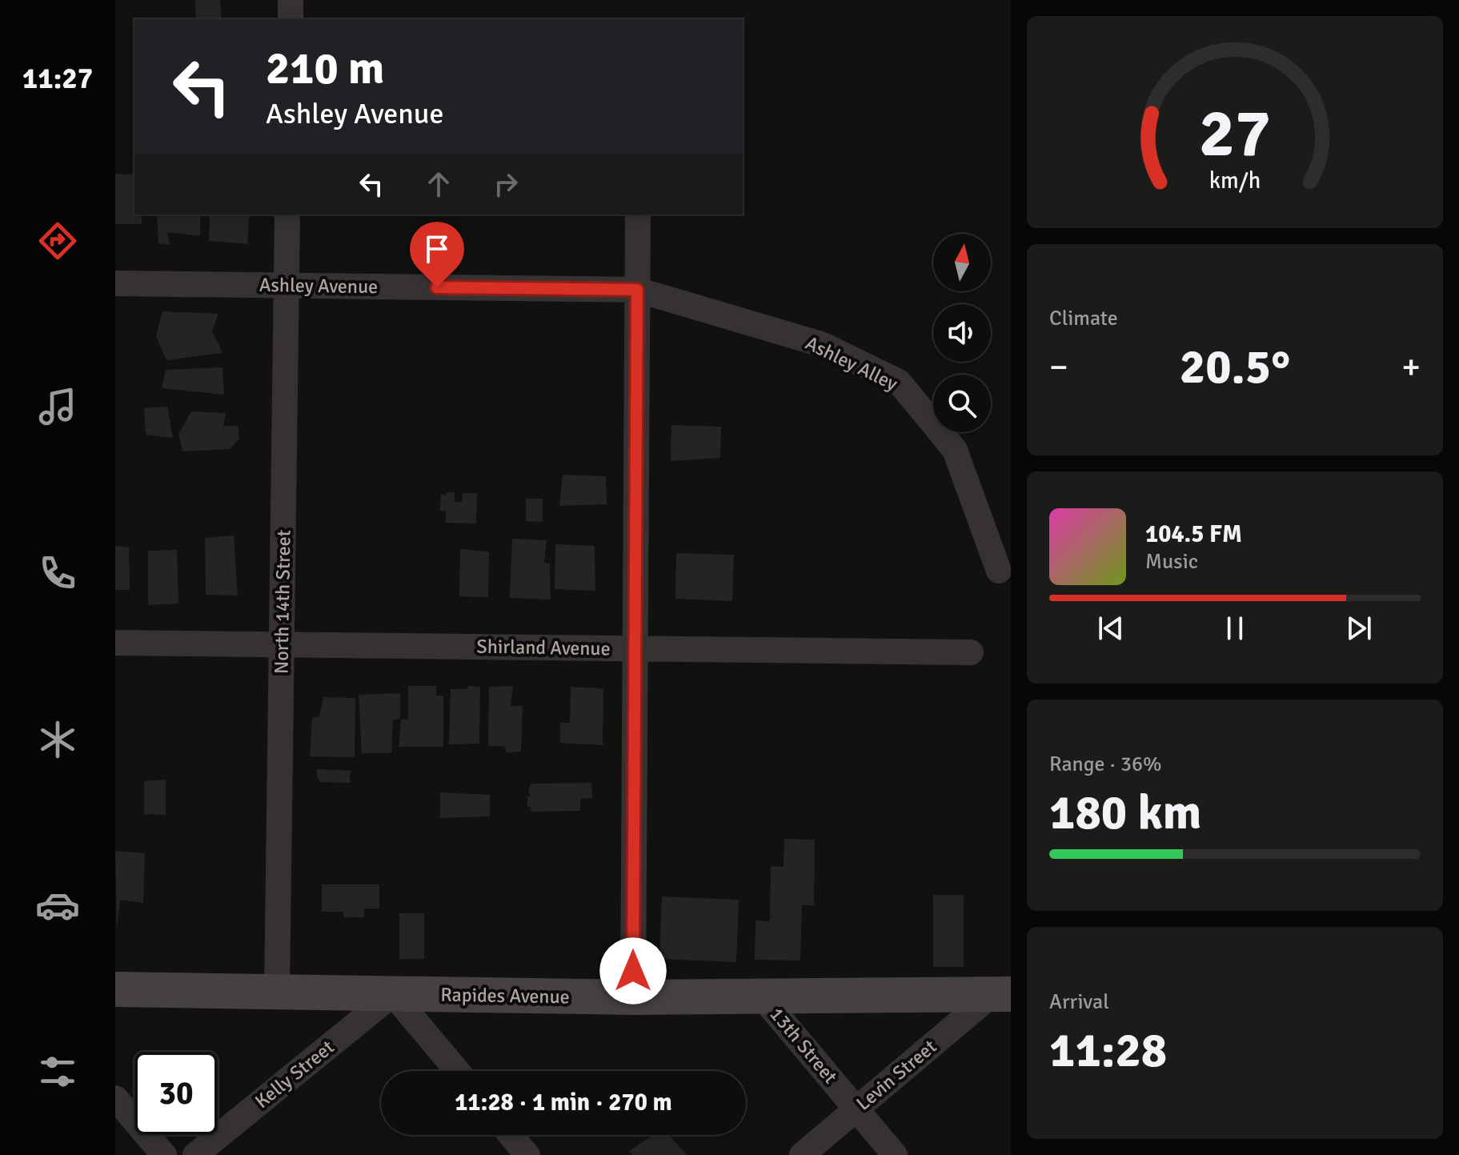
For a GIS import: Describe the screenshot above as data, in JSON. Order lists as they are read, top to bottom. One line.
{"streets":{"main road":["Rapides Avenue"],"street":["Ashley Avenue","Ashley Alley","North 14th Street","Shirland Avenue","13th Street","Kelly Street","Levin Street"]},"crossings":[["Ashley Avenue","Ashley Alley"],["Ashley Avenue","North 14th Street"],["North 14th Street","Shirland Avenue"],["North 14th Street","Rapides Avenue"],["Rapides Avenue","13th Street"],["Rapides Avenue","Kelly Street"],["Rapides Avenue","Levin Street"],["13th Street","Levin Street"]],"north":"top","page":{"tabs":"11:27","turn":["210 m","Ashley Avenue"],"tile":["Climate",["Range · 36%","180 km"],["Arrival","11:28"]],"heat":["−","20.5°","+"],"song":["104.5 FM","Music"],"limit":"30","trip":"11:28 · 1 min · 270 m","gauge":["27","km/h"]}}
